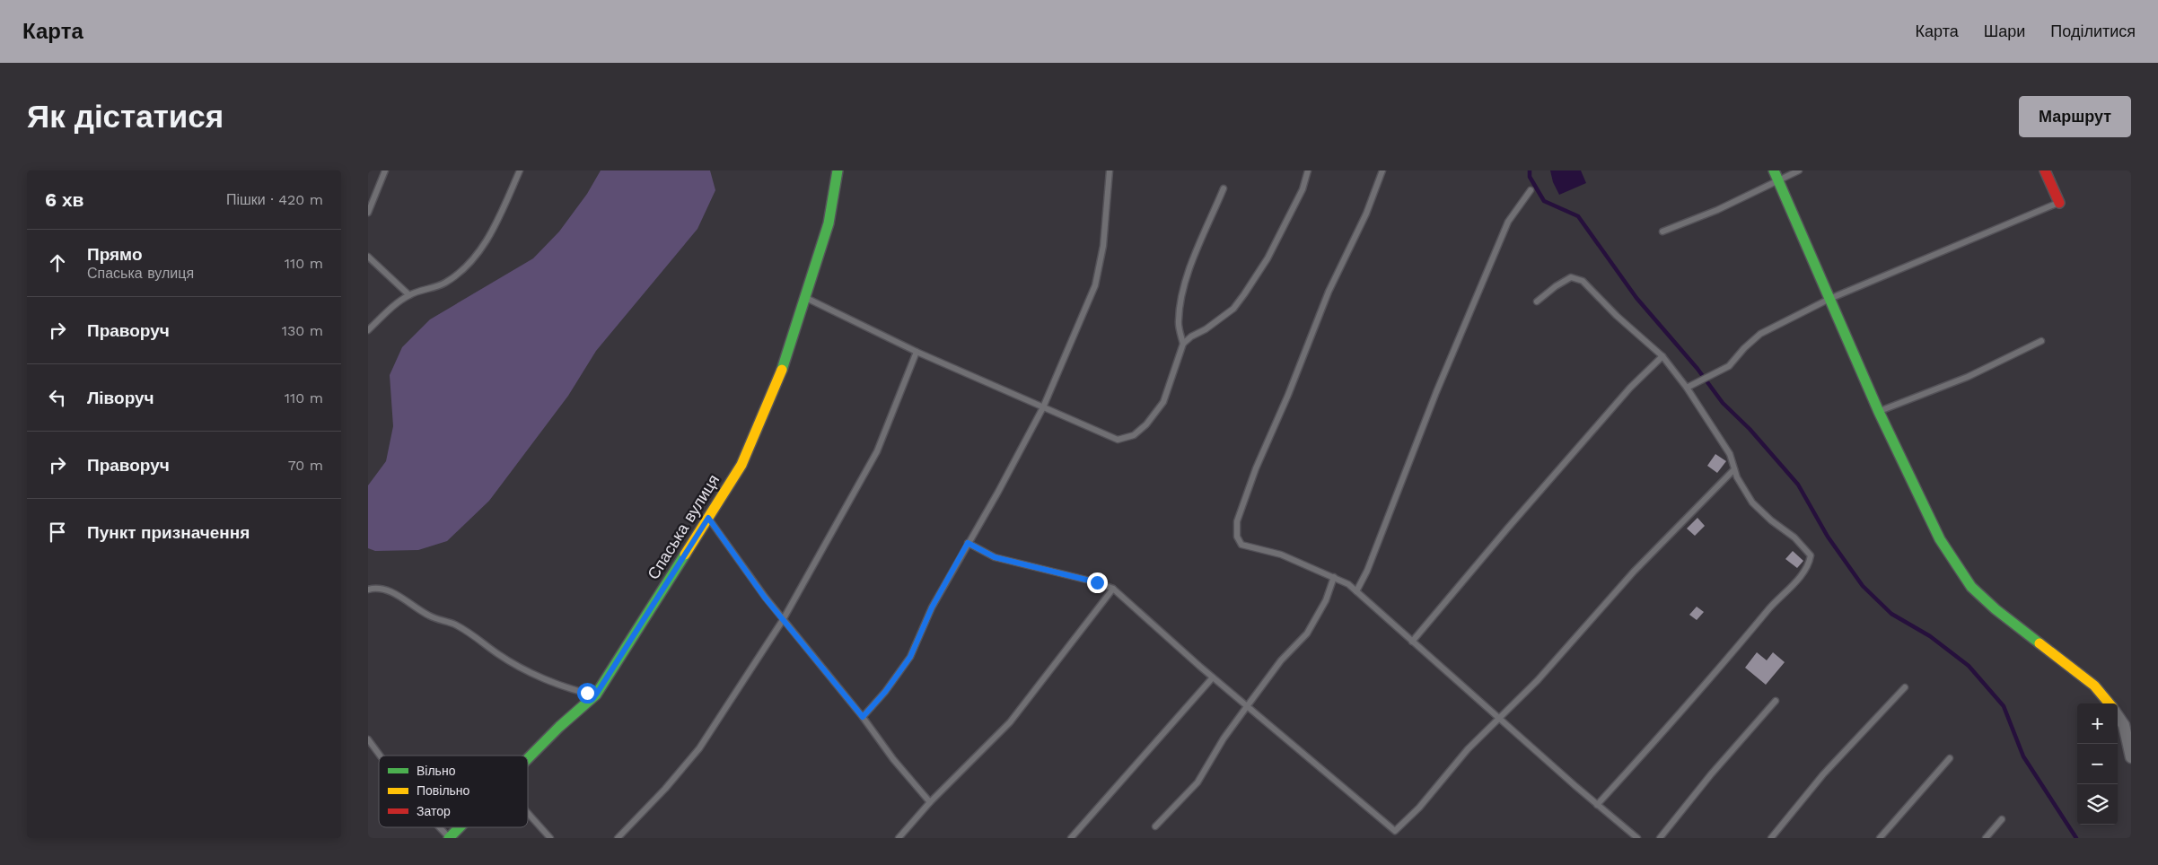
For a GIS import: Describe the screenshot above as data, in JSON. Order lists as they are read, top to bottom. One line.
{"streets":{"street":["Спаська вулиця"]},"legend":["Вільно","Повільно","Затор"],"page":{"header":"Карта","nav":["Карта","Шари","Поділитися"],"buttons":"Маршрут","title":"Як дістатися","heading":["6 хв","Пішки · 420 m"],"list":[["Прямо","Спаська вулиця","110 m"],["Праворуч","130 m"],["Ліворуч","110 m"],["Праворуч","70 m"],"Пункт призначення"],"map_buttons":["+","−"]}}
